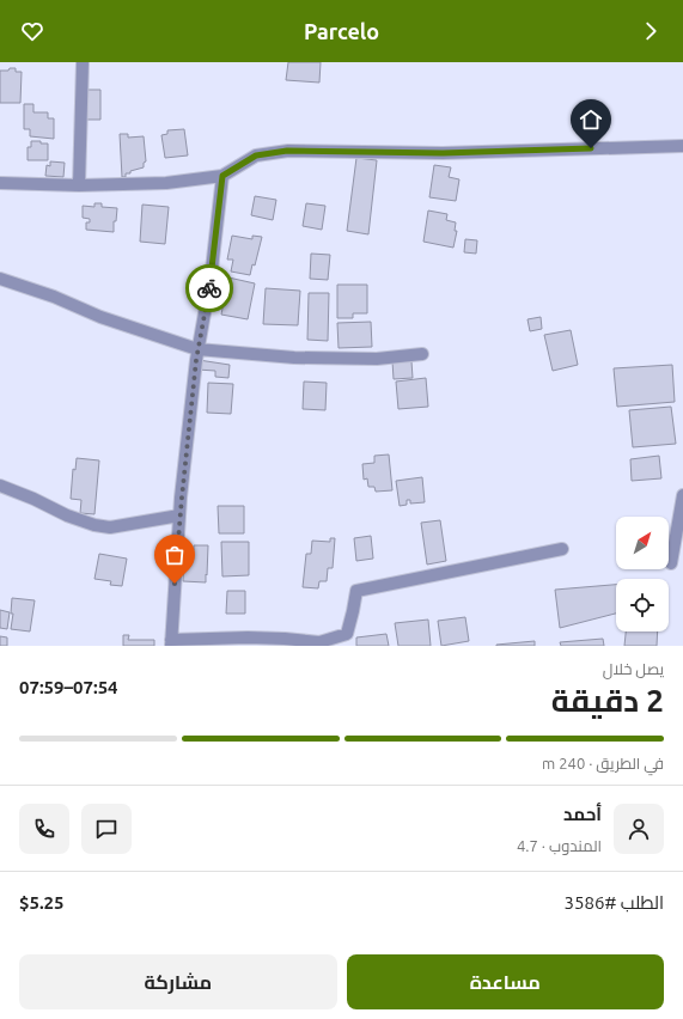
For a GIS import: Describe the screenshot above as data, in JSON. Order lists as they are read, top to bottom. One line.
{"north":"top right","page":{"header":"Parcelo","heading":["2 دقيقة","يصل خلال","07:54–07:59"],"panel":["أحمد","المندوب · 4.7","الطلب #3586","$5.25"],"bar":"في الطريق · 240 m","buttons":["مساعدة","مشاركة"]}}
